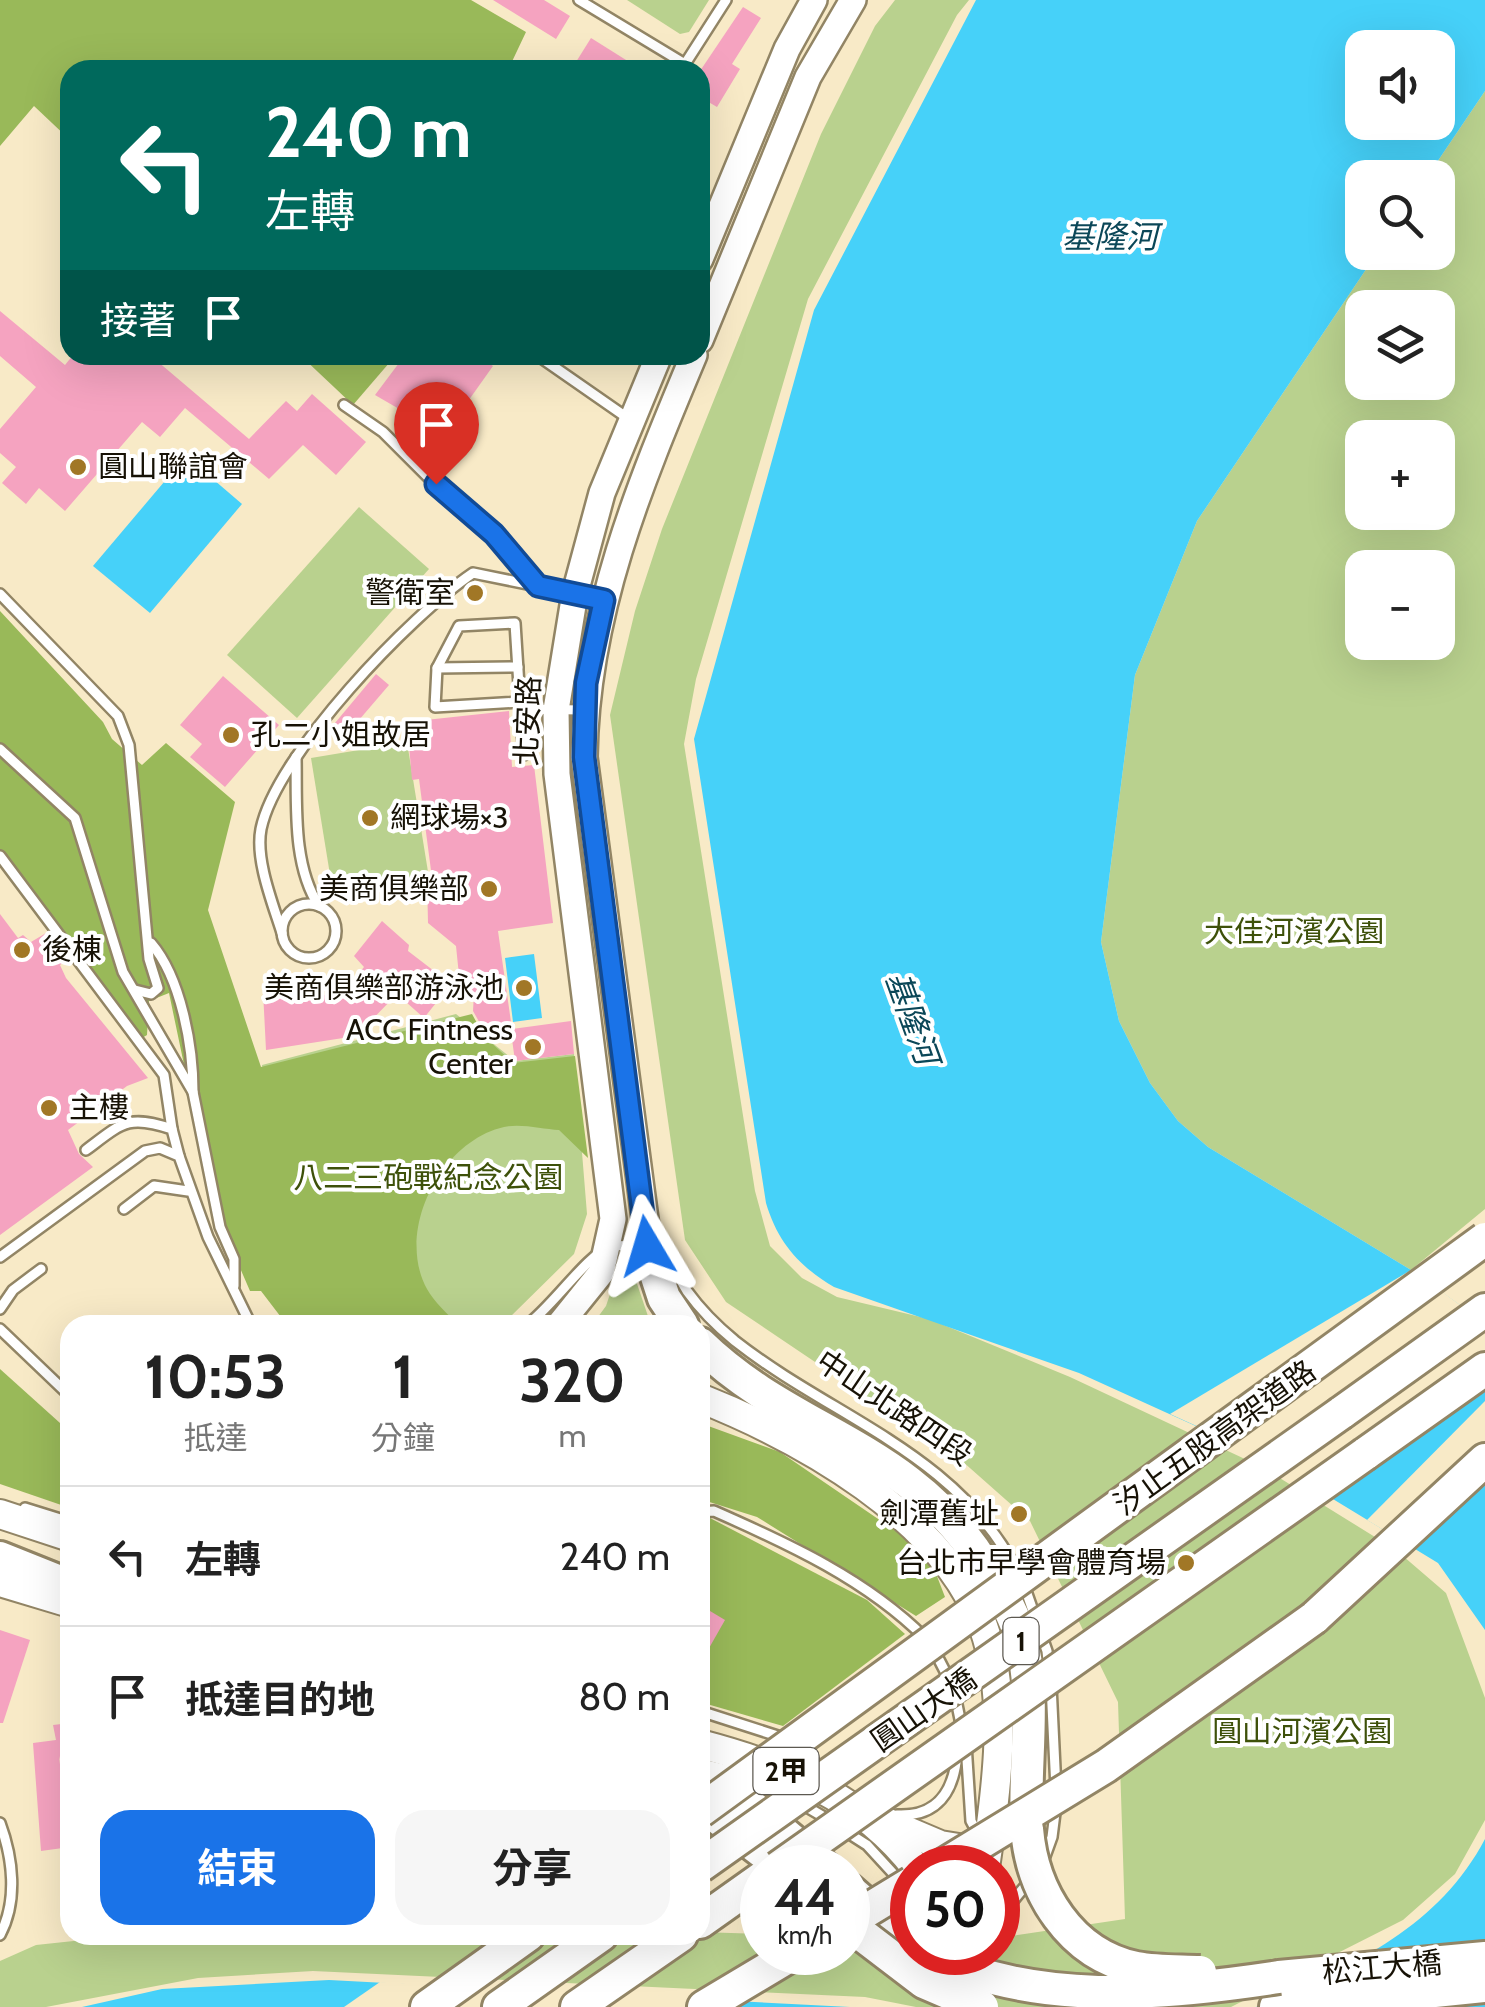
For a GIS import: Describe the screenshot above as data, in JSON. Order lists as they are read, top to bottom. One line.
{"streets":{"highway":["汐止五股高架道路","1","圓山大橋","松江大橋"],"main road":["北安路","2甲"],"lane":["中山北路四段"]},"crossings":[["北安路","中山北路四段"]],"water":["基隆河"],"parks":["大佳河濱公園","八二三砲戰紀念公園","圓山河濱公園"],"places":["圓山聯誼會","警衛室","孔二小姐故居","網球場×3","美商俱樂部","後棟","美商俱樂部游泳池","ACC Fintness Center","主樓","劍潭舊址","台北市早學會體育場"],"page":{"map_buttons":["+","−"],"turn":["240 m","左轉"],"then":"接著","eta":["10:53","抵達","1","分鐘","320","m"],"list":[{"name":"左轉","value":"240 m"},{"name":"抵達目的地","value":"80 m"}],"buttons":["結束","分享"],"speed":"44 km/h","limit":"50"}}
